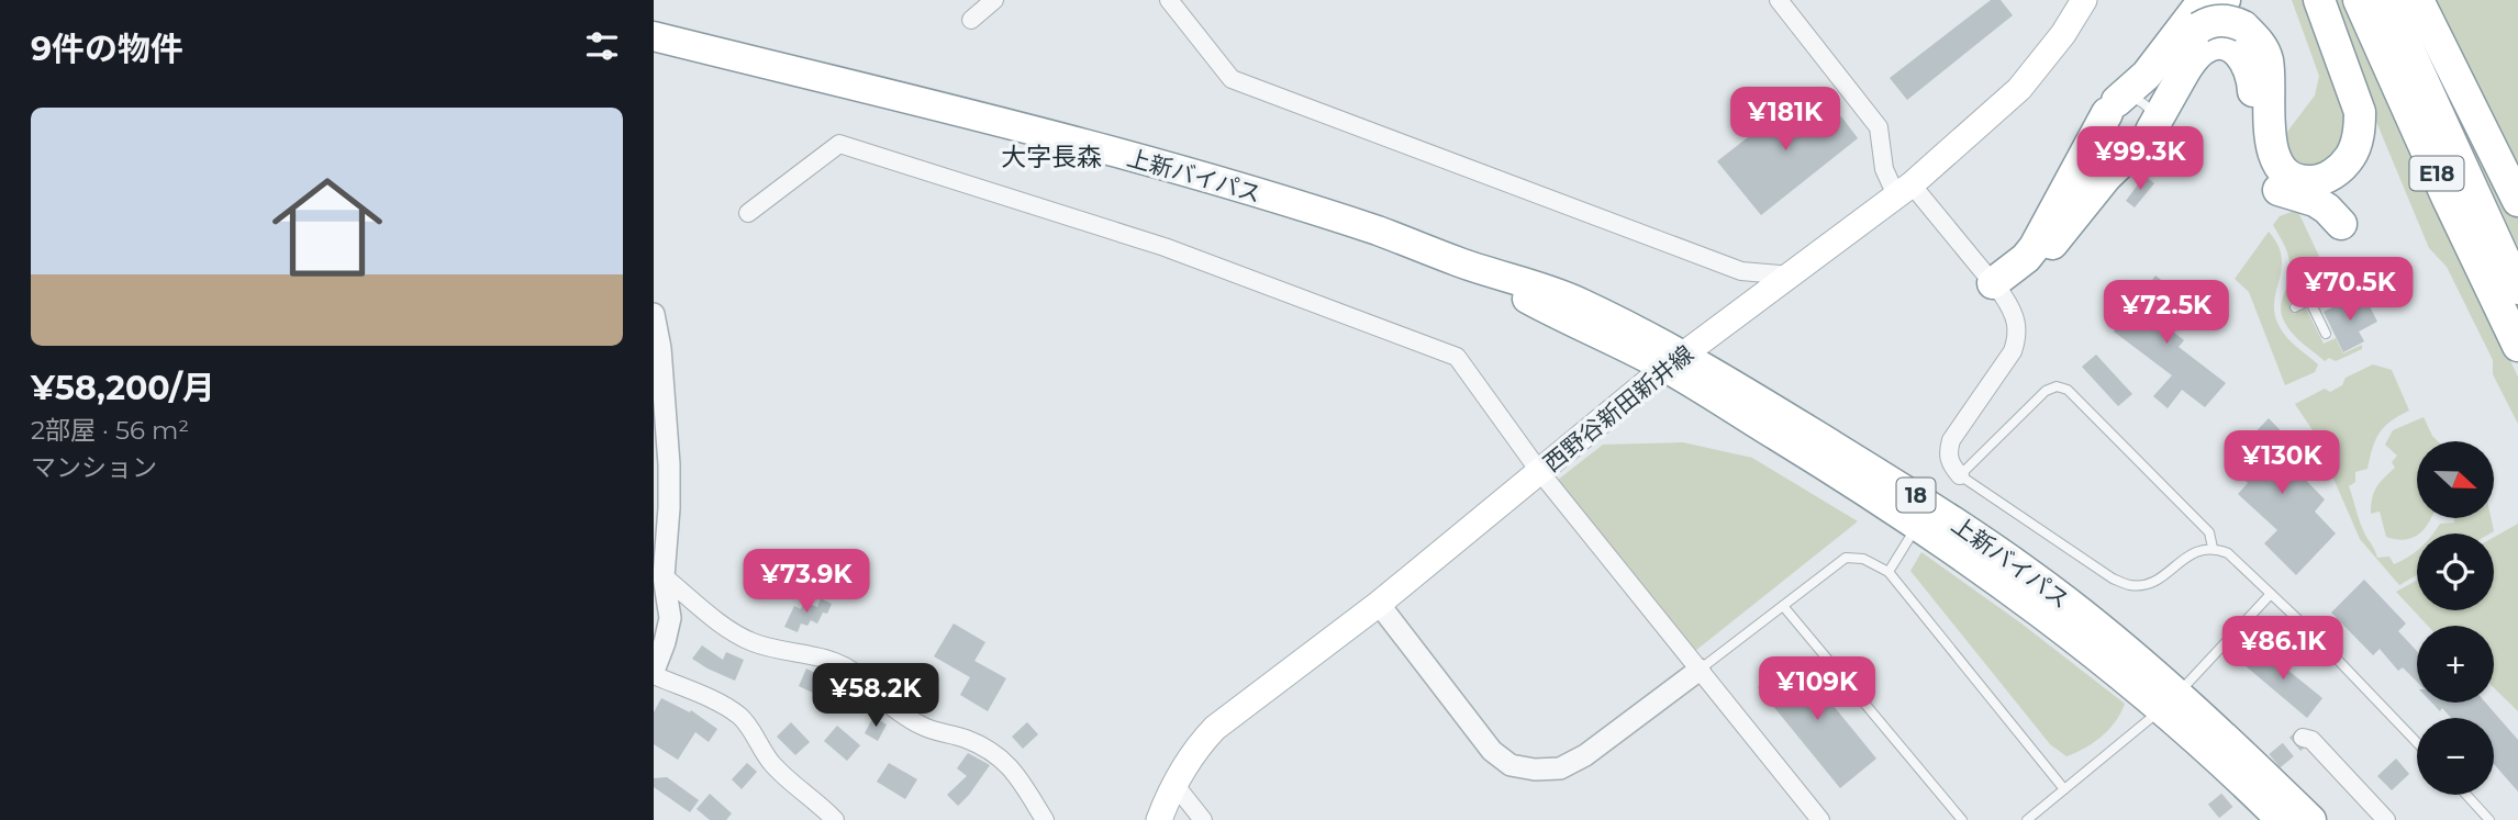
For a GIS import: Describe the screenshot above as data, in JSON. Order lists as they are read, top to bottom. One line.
{"streets":{"highway":["E18","上新バイパス","18"],"main road":["西野谷新田新井線"]},"crossings":[["上新バイパス","西野谷新田新井線"]],"districts":["大字長森"],"north":"right","page":{"heading":"9件の物件","price":["¥181K","¥99.3K","¥70.5K","¥72.5K","¥130K","¥73.9K","¥86.1K","¥109K","¥58.2K"],"list":[{"name":"¥58,200/月","note":"2部屋 · 56 m² · マンション"}],"map_buttons":["+","−"]}}
